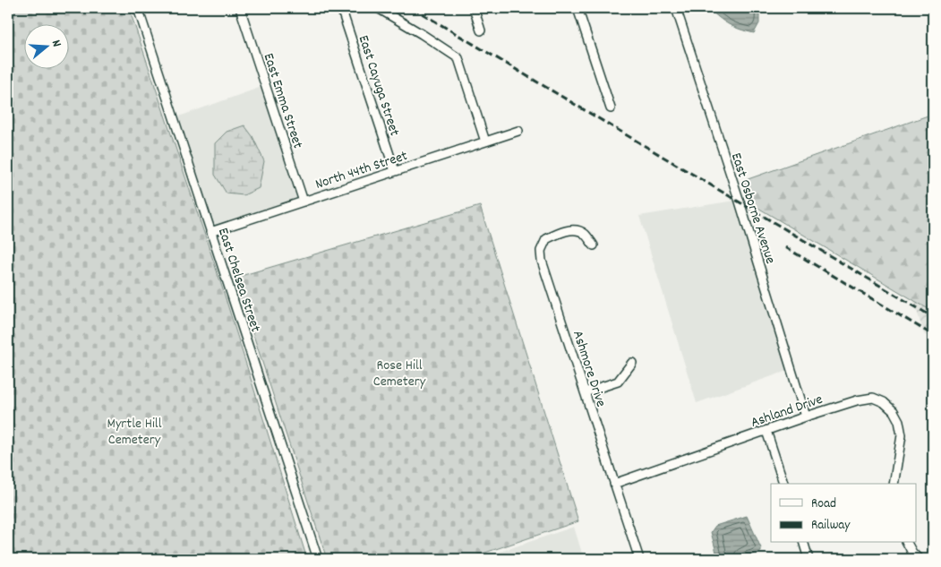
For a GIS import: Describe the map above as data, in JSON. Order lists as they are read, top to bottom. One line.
{"streets":{"street":["East Cayuga Street","East Emma Street","North 44th Street","East Osborne Avenue","East Chelsea Street","Ashmore Drive","Ashland Drive"]},"crossings":[["East Cayuga Street","North 44th Street"],["East Emma Street","North 44th Street"],["North 44th Street","East Chelsea Street"],["East Osborne Avenue","Ashland Drive"],["Ashmore Drive","Ashland Drive"]],"parks":["Rose Hill Cemetery","Myrtle Hill Cemetery"],"legend":["Road","Railway"],"north":"right"}
